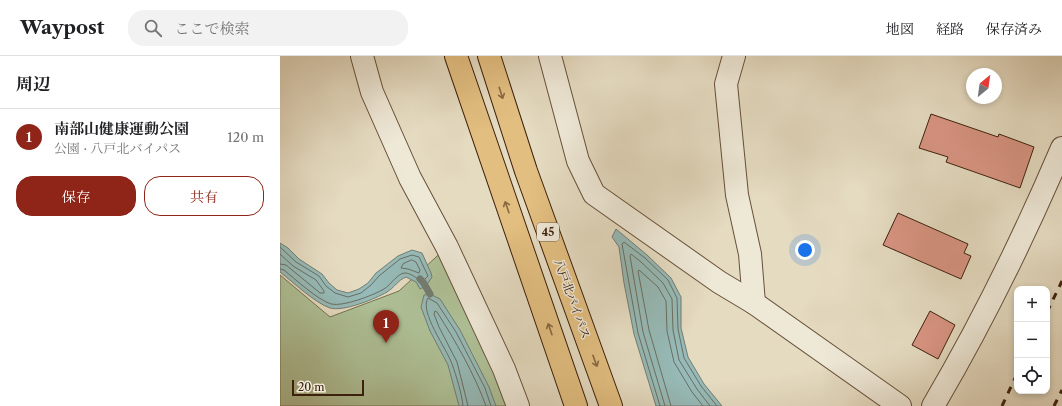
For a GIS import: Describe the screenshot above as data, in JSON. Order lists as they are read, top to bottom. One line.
{"streets":{"highway":["45","八戸北バイパス"]},"scale_bar":"20 m","north":"top right","page":{"header":"Waypost","search":"ここで検索","nav":["地図","経路","保存済み"],"heading":"周辺","list":[{"mark":"1","name":"南部山健康運動公園","note":"公園 · 八戸北バイパス","value":"120 m"}],"buttons":["保存","共有"],"map_buttons":["+","−"],"pins":"1","scale":"20 m"}}
